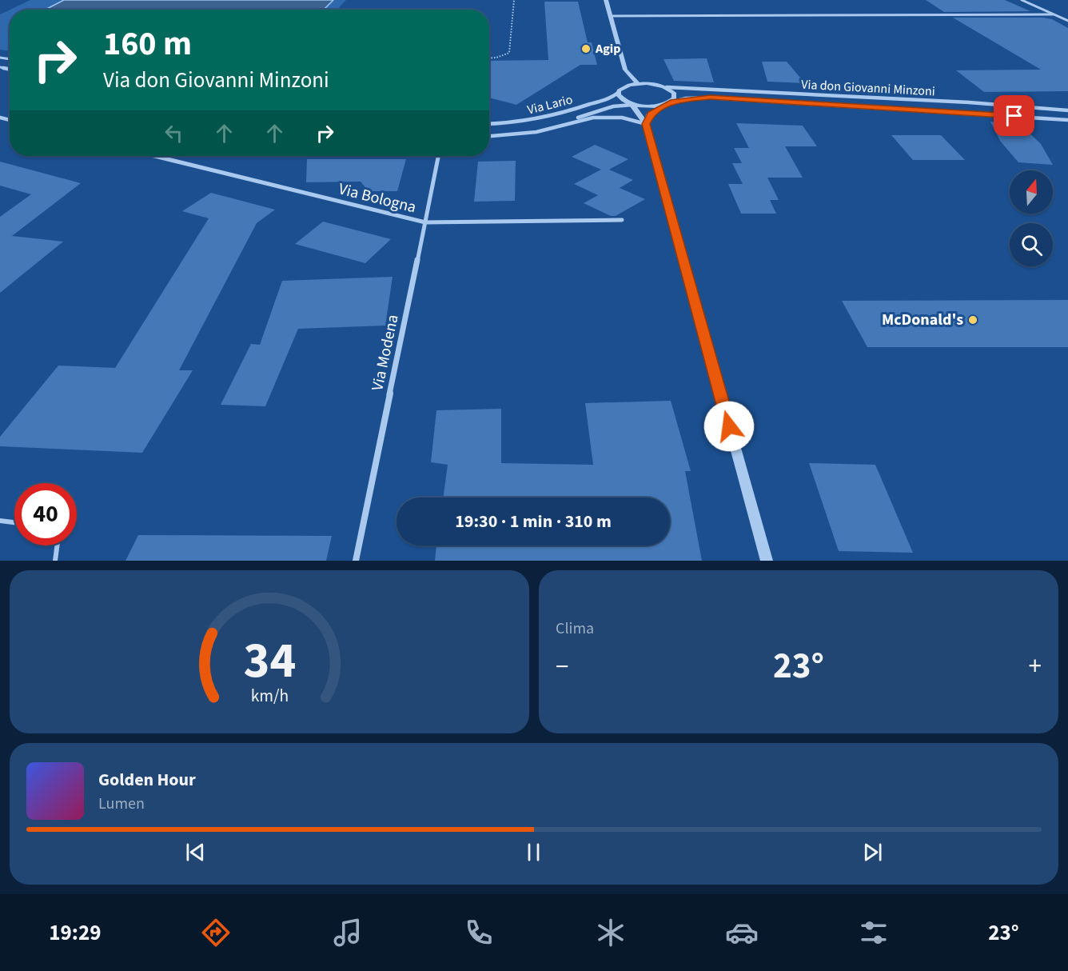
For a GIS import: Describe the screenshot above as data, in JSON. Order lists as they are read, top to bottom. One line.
{"streets":{"street":["Via don Giovanni Minzoni","Via Lario","Via Bologna","Via Modena"]},"crossings":[["Via Bologna","Via Modena"]],"places":["Agip","McDonald's"],"north":"top","page":{"turn":["160 m","Via don Giovanni Minzoni"],"limit":"40","trip":"19:30 · 1 min · 310 m","tile":"Clima","heat":["−","23°","+"],"song":["Golden Hour","Lumen"],"tabs":["19:29","23°"],"gauge":["34","km/h"]}}
